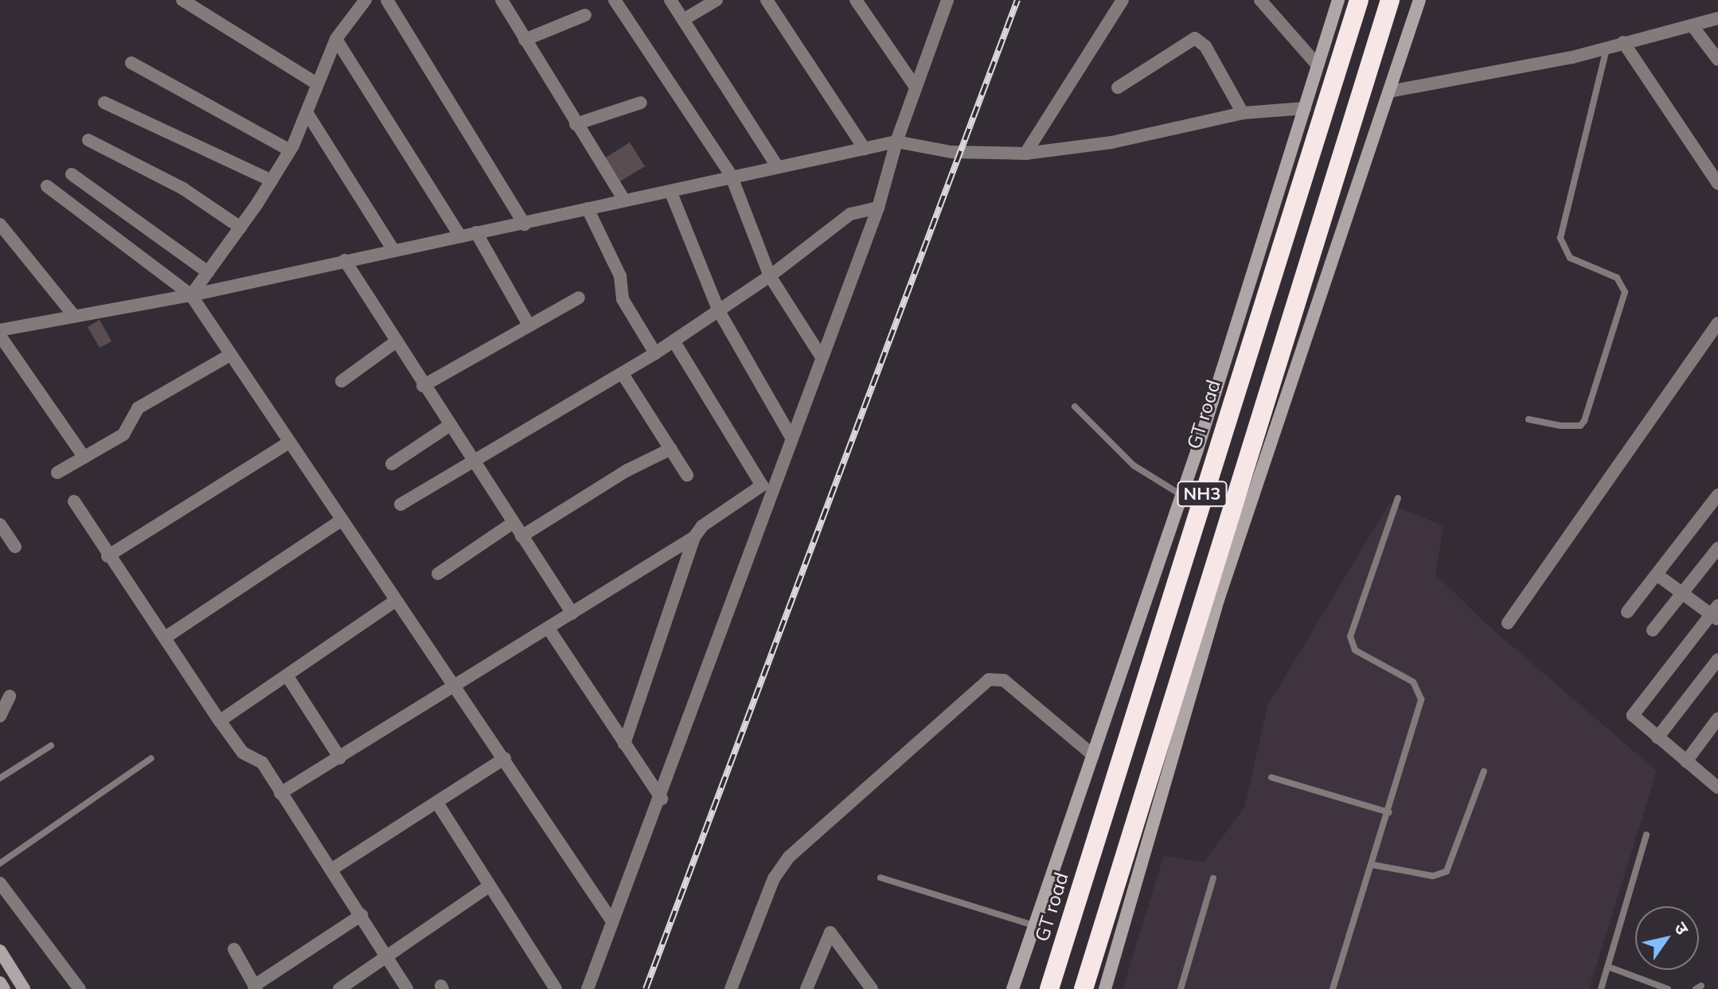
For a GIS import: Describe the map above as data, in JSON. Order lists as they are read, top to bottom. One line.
{"streets":{"highway":["GT road","NH3"]},"north":"top right"}
